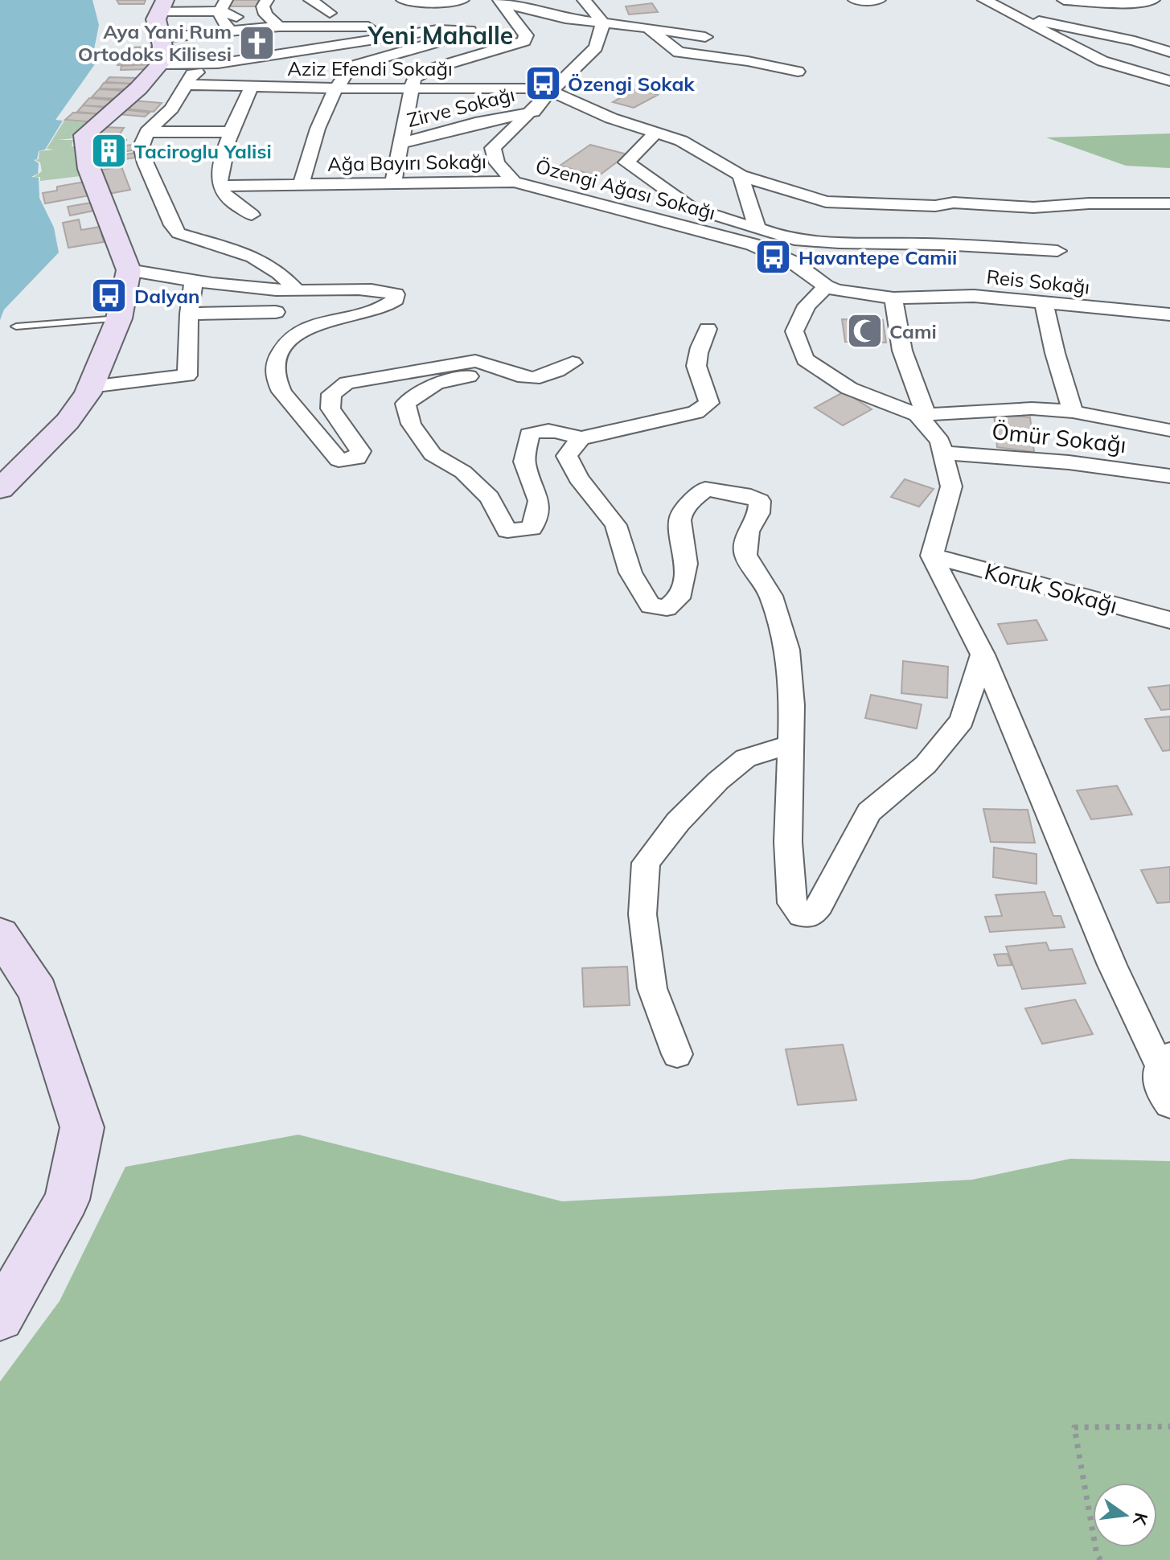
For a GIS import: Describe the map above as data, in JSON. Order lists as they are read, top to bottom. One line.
{"streets":{"street":["Aziz Efendi Sokağı","Zirve Sokağı","Ağa Bayırı Sokağı","Özengi Ağası Sokağı","Reis Sokağı","Ömür Sokağı","Koruk Sokağı"]},"crossings":[["Aziz Efendi Sokağı","Özengi Ağası Sokağı"],["Zirve Sokağı","Özengi Ağası Sokağı"],["Ağa Bayırı Sokağı","Özengi Ağası Sokağı"],["Özengi Ağası Sokağı","Reis Sokağı"]],"districts":["Yeni Mahalle"],"places":{"church":["Aya Yani Rum Ortodoks Kilisesi"],"bus stop":["Özengi Sokak","Havantepe Camii","Dalyan"],"building":["Taciroglu Yalisi"],"mosque":["Cami"]},"north":"right"}
